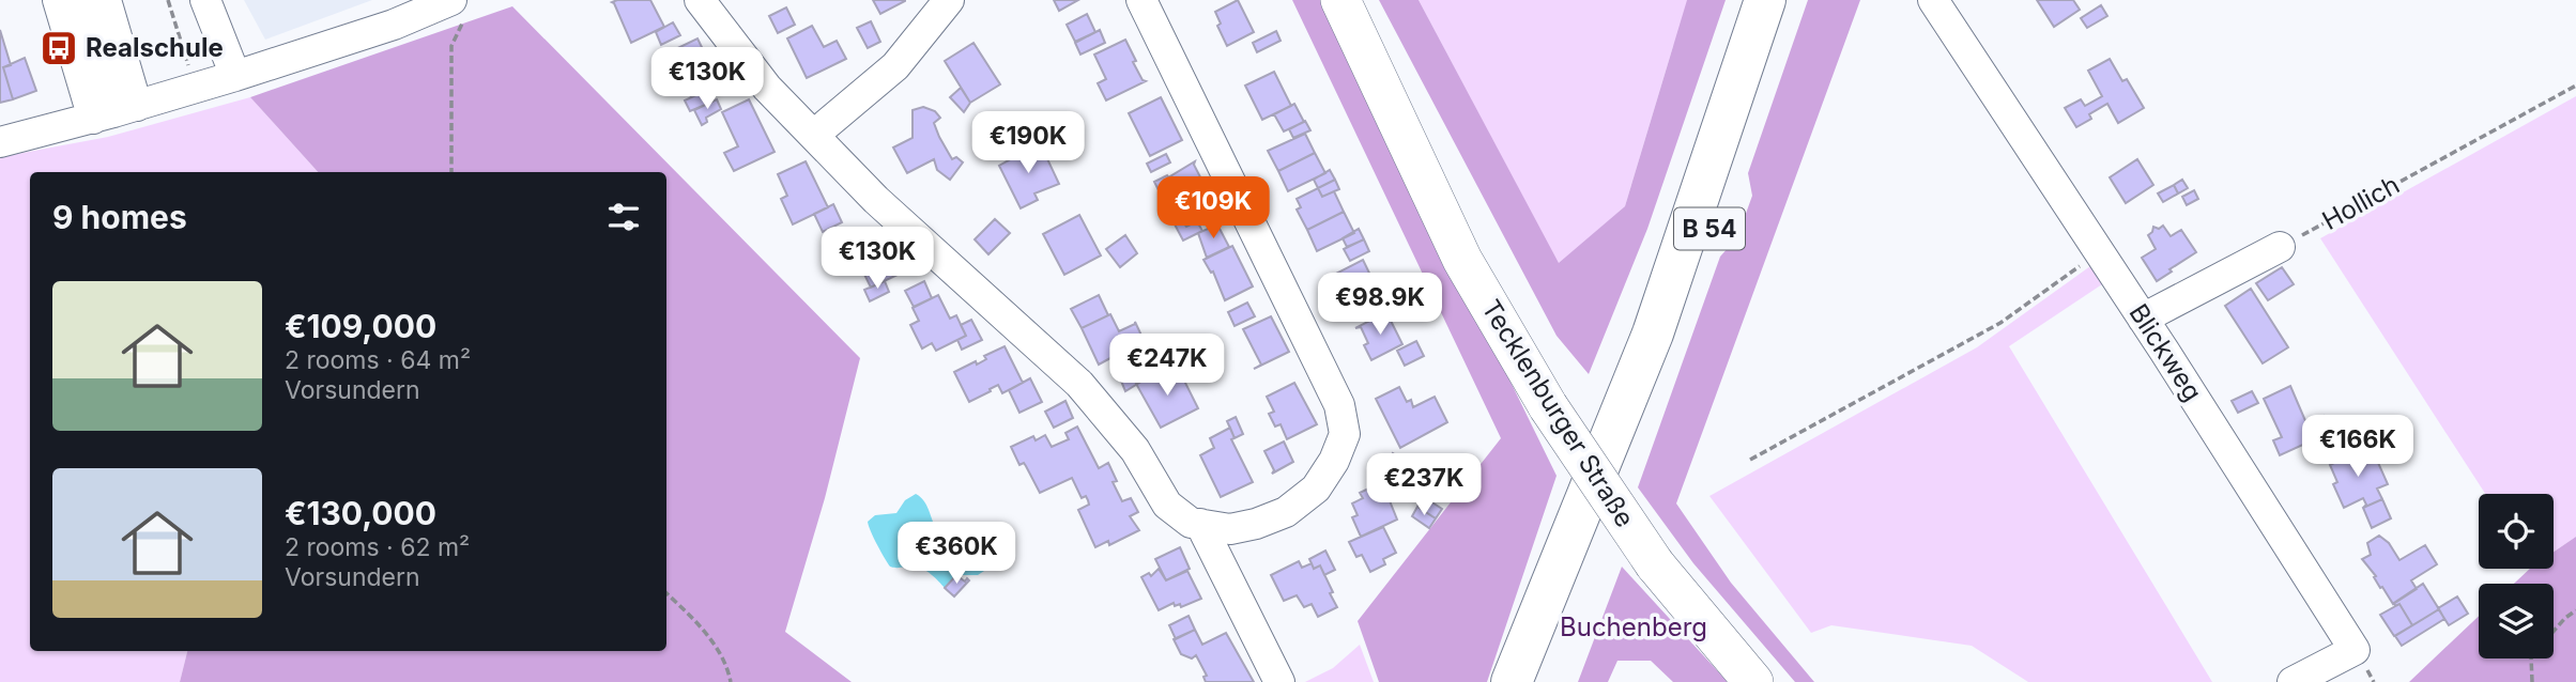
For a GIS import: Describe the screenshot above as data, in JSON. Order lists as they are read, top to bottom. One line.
{"streets":{"highway":["B 54"],"main road":["Tecklenburger Straße"],"street":["Blickweg"],"path":["Hollich"]},"parks":["Buchenberg"],"places":{"bus stop":["Realschule"]},"page":{"price":["€130K","€190K","€109K","€130K","€98.9K","€247K","€166K","€237K","€360K"],"heading":"9 homes","list":[{"name":"€109,000","note":"2 rooms · 64 m² · Vorsundern"},{"name":"€130,000","note":"2 rooms · 62 m² · Vorsundern"}]}}
